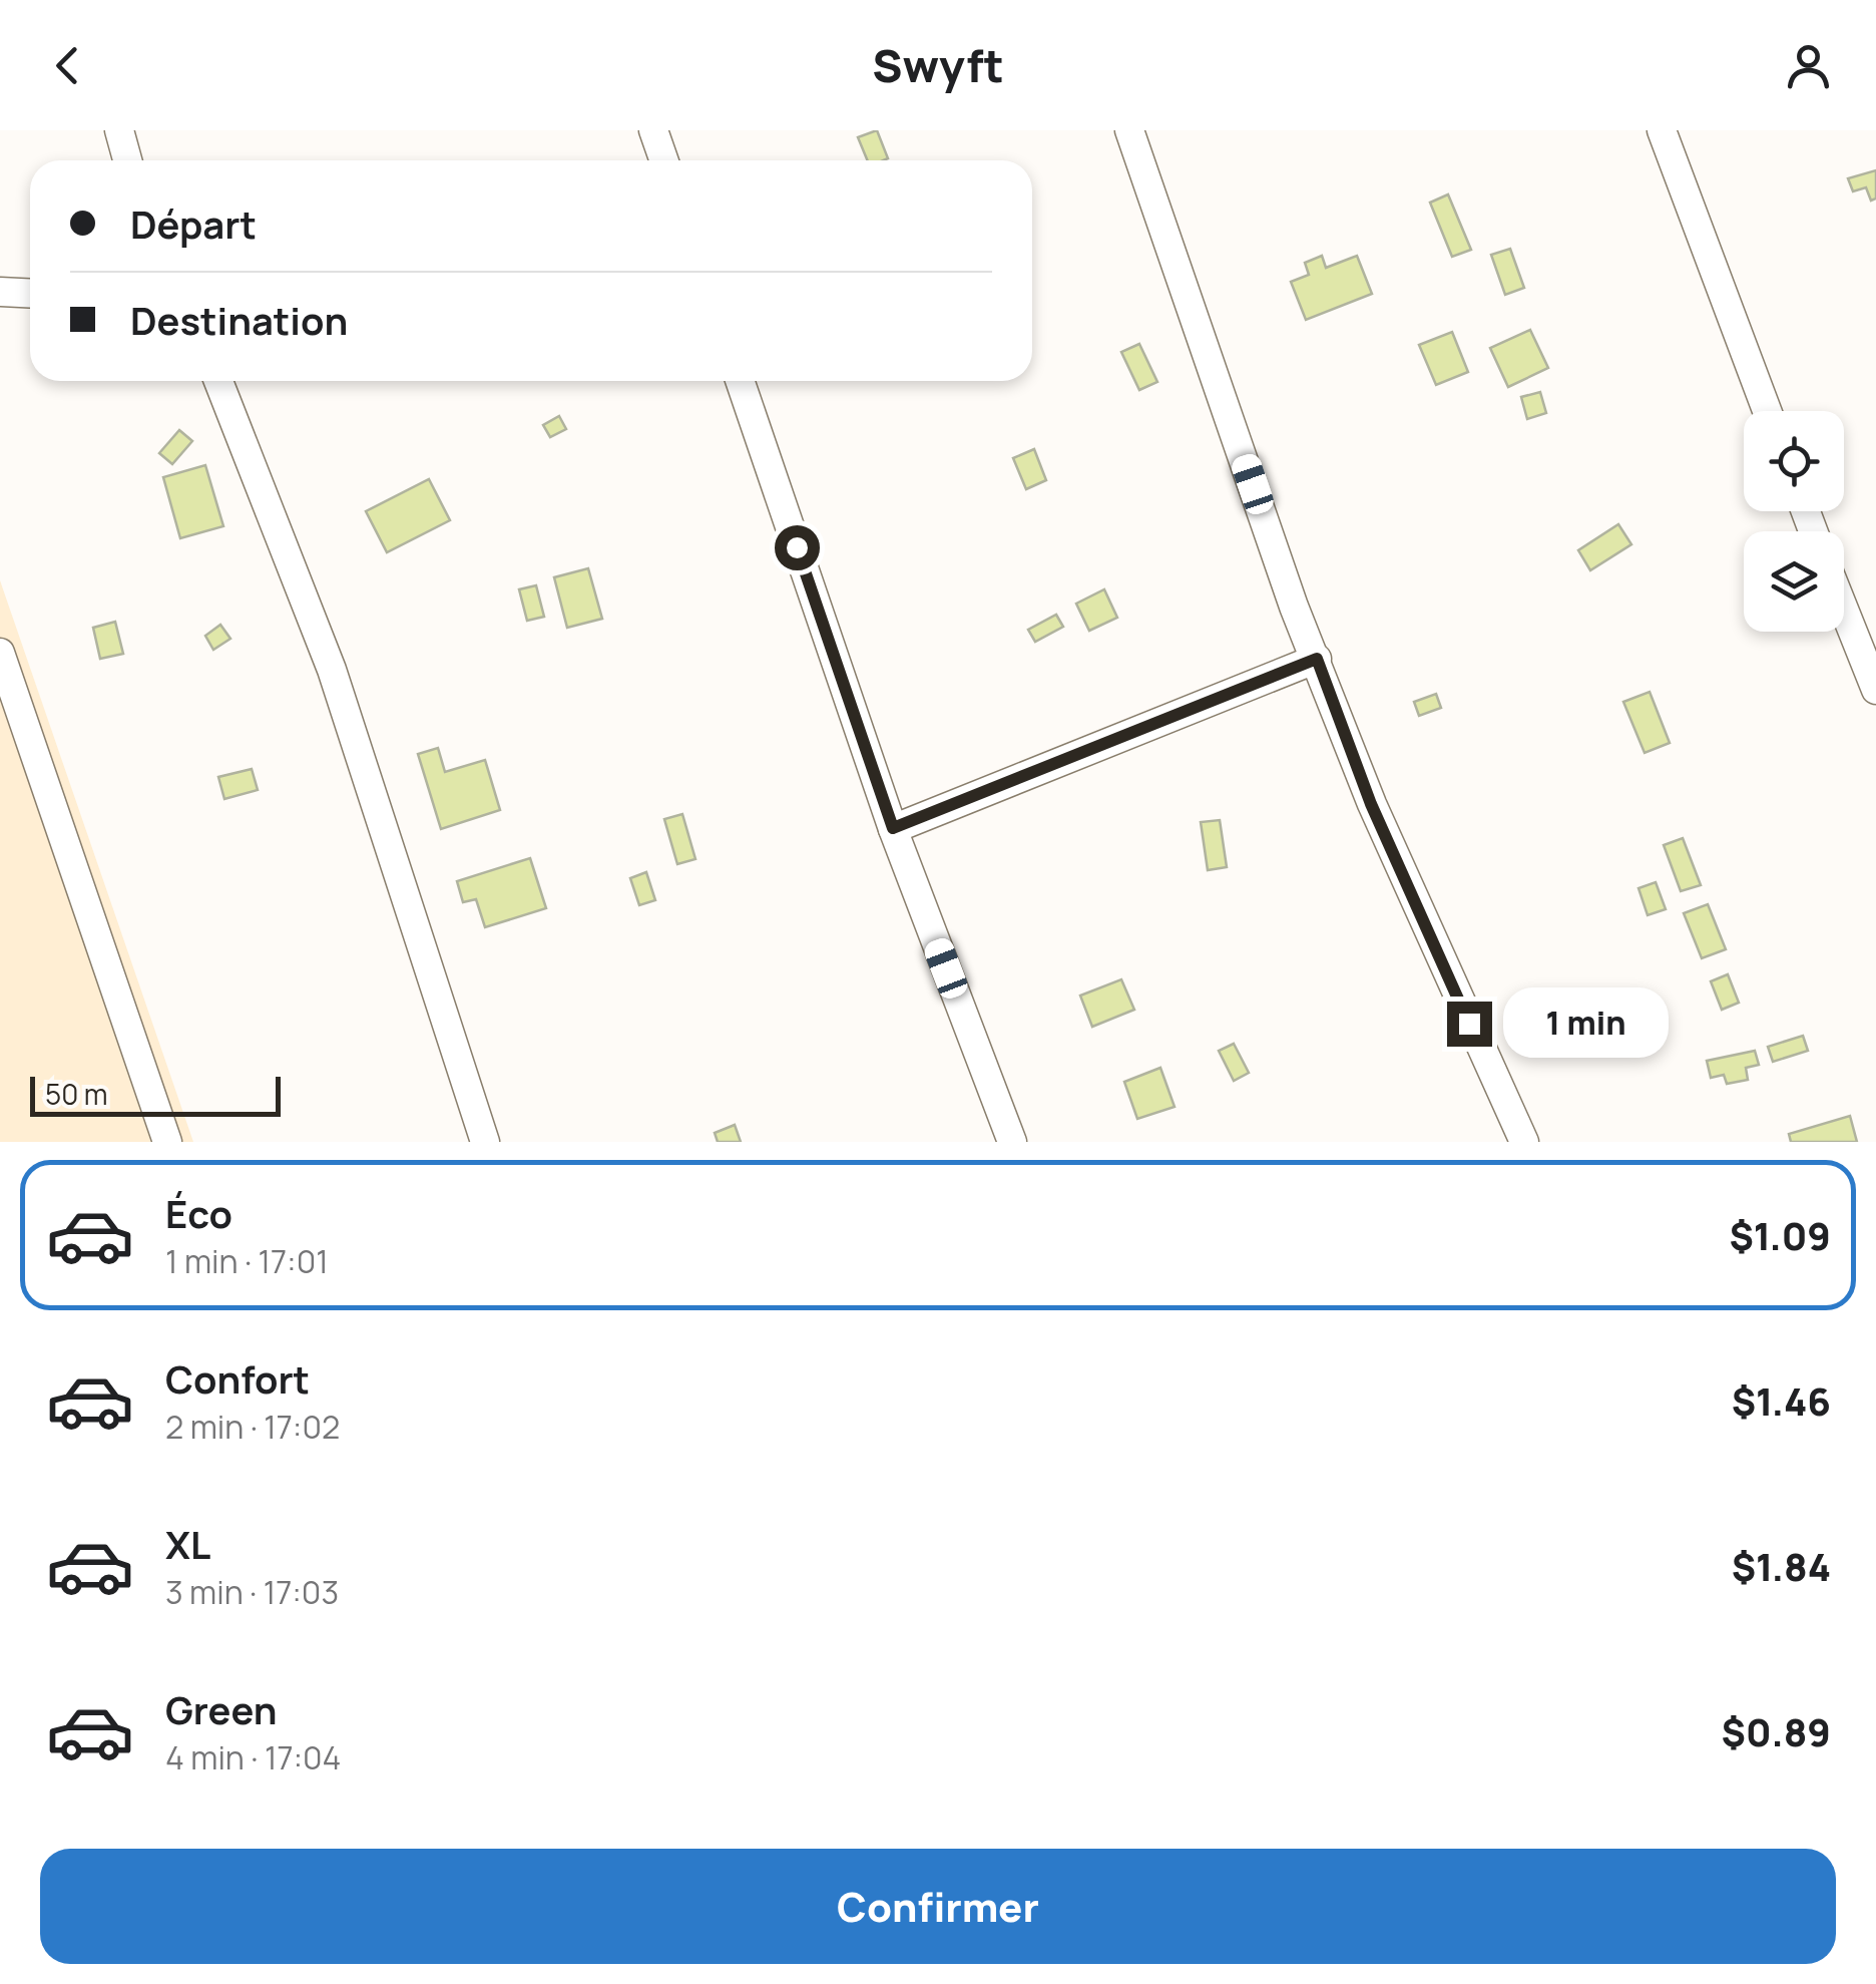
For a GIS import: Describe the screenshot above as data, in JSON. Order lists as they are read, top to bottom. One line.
{"scale_bar":"50 m","page":{"header":"Swyft","banner":["Départ","Destination"],"bubble":"1 min","scale":"50 m","list":[{"name":"Éco","note":"1 min · 17:01","value":"$1.09"},{"name":"Confort","note":"2 min · 17:02","value":"$1.46"},{"name":"XL","note":"3 min · 17:03","value":"$1.84"},{"name":"Green","note":"4 min · 17:04","value":"$0.89"}],"buttons":"Confirmer"}}
